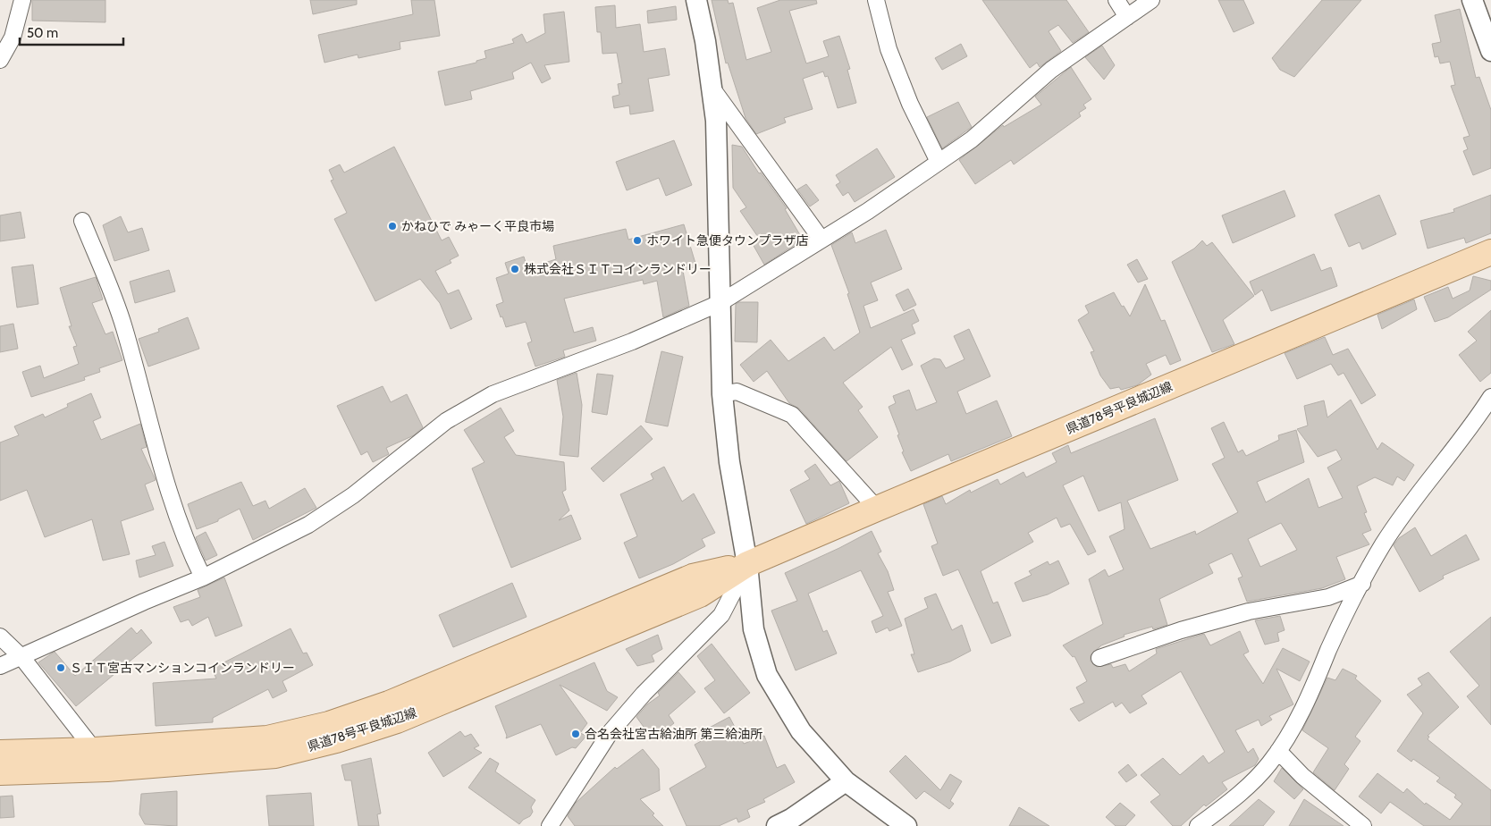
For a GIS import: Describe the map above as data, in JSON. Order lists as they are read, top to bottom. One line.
{"streets":{"main road":["県道78号平良城辺線"]},"places":["かねひで みゃーく平良市場","ホワイト急便タウンプラザ店","株式会社ＳＩＴコインランドリー","ＳＩＴ宮古マンションコインランドリー","合名会社宮古給油所 第三給油所"],"scale_bar":"50 m"}
